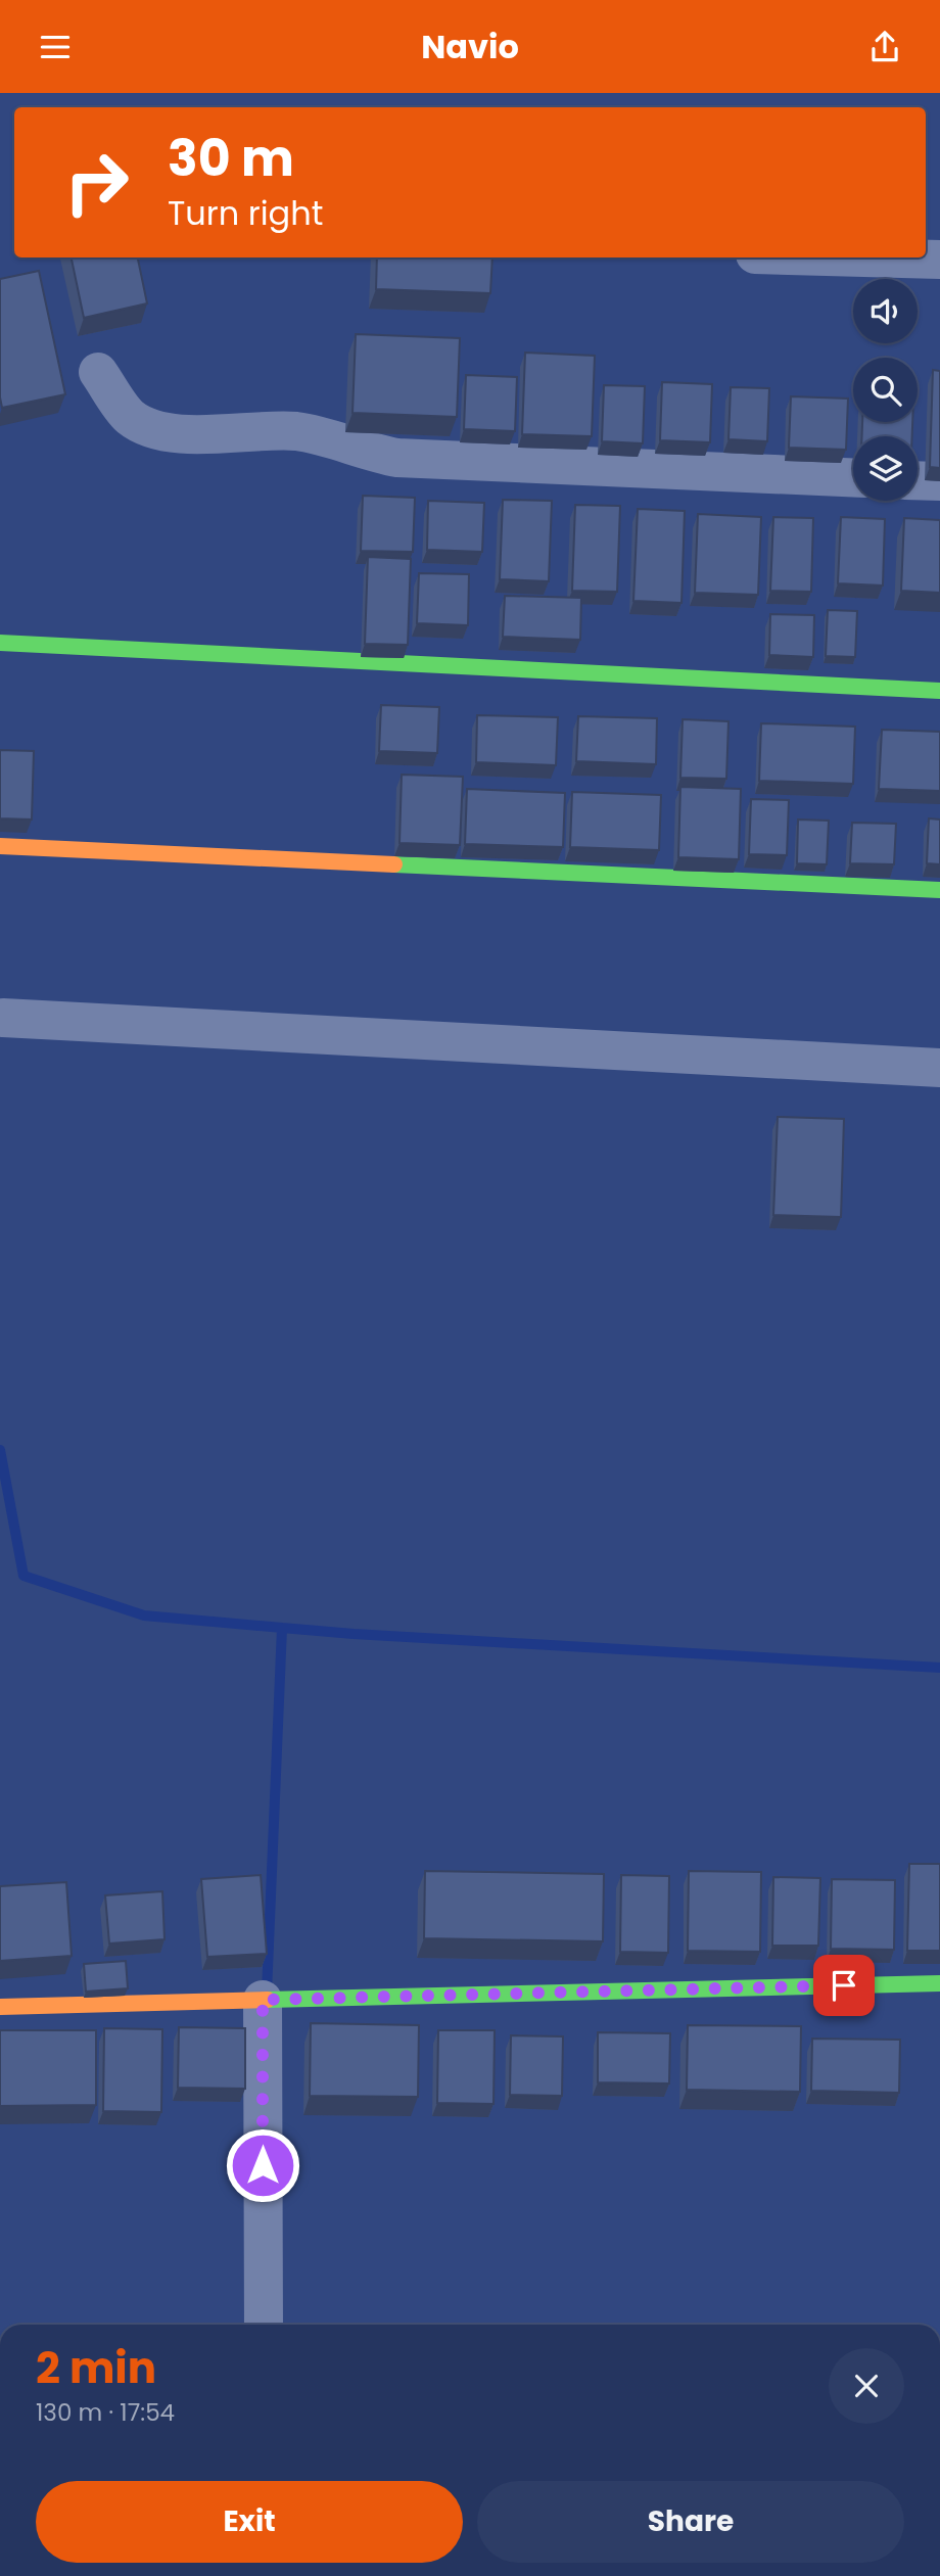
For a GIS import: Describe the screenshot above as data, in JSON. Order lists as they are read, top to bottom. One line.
{"page":{"header":"Navio","turn":["30 m","Turn right"],"heading":["2 min","130 m · 17:54"],"buttons":["Exit","Share"]}}
